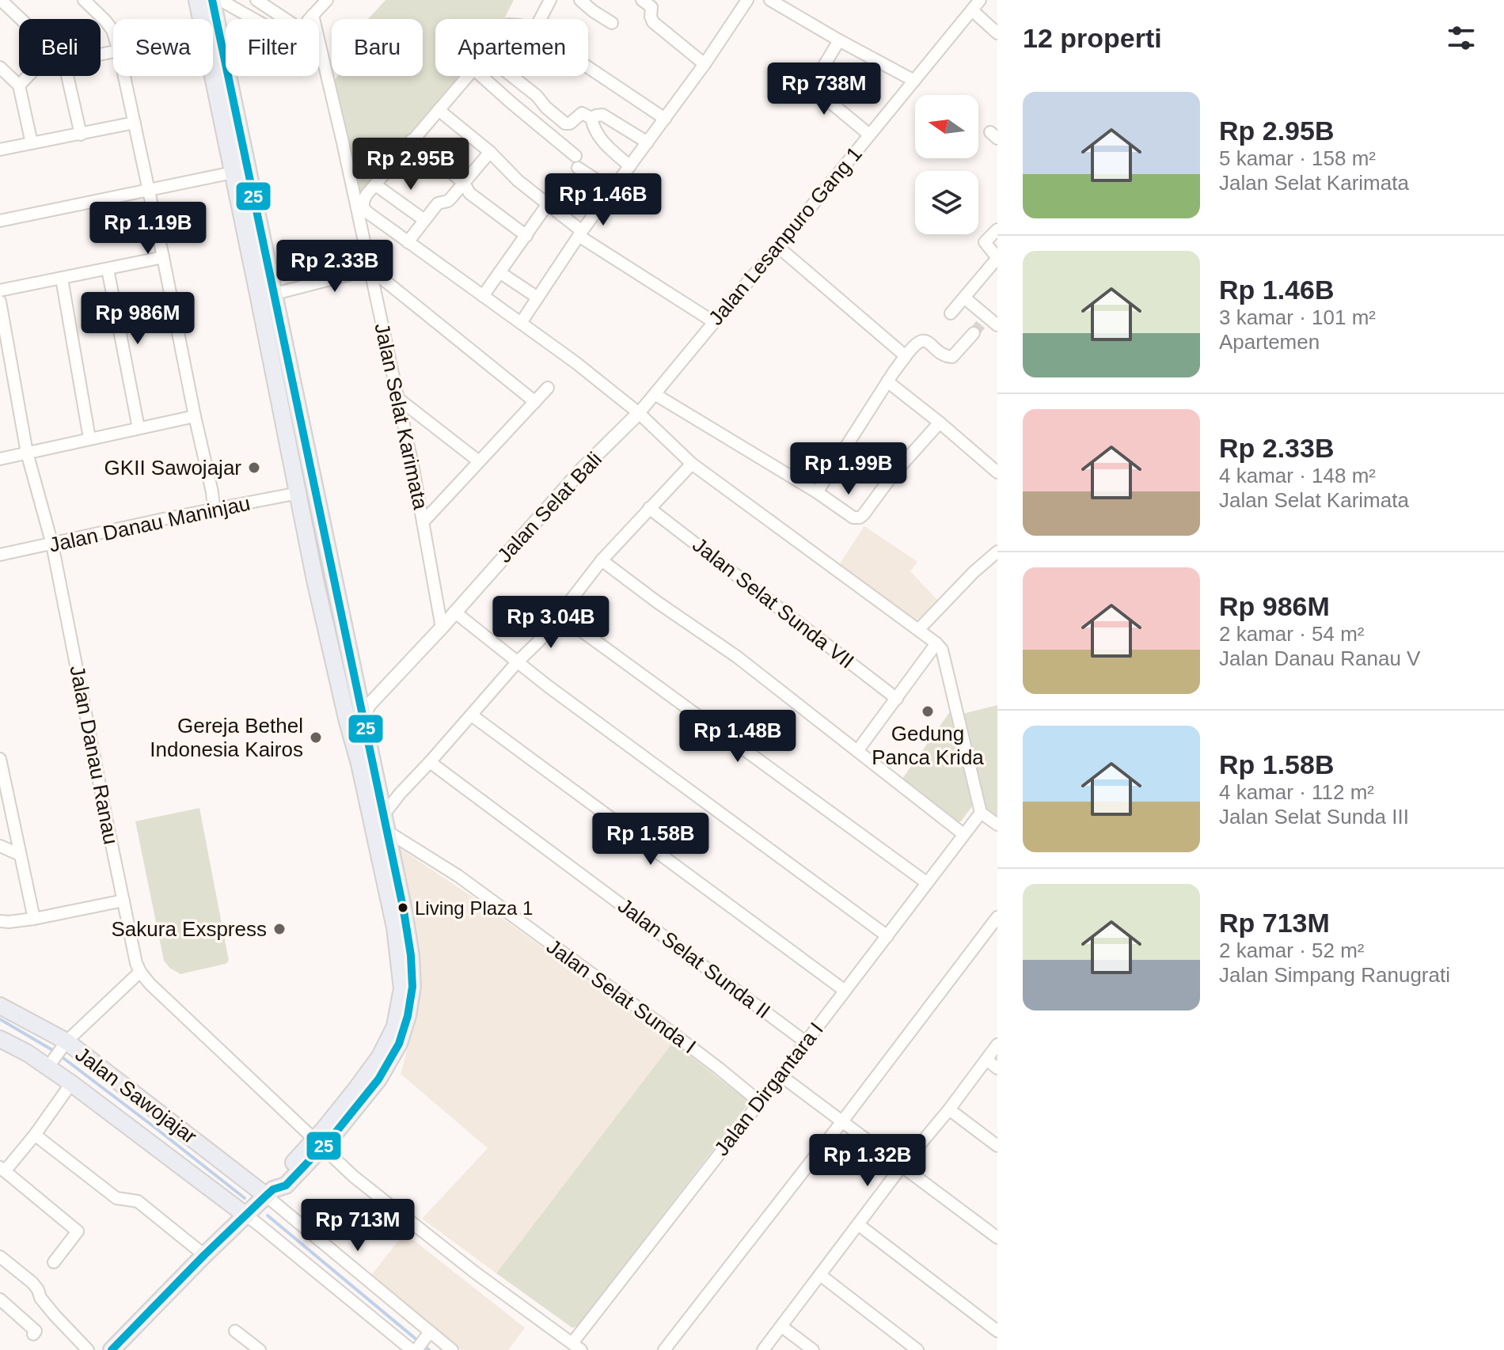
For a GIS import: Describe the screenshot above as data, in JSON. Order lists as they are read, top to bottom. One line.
{"streets":{"main road":["Jalan Sawojajar"],"street":["Jalan Lesanpuro Gang 1","Jalan Selat Karimata","Jalan Selat Bali","Jalan Danau Maninjau","Jalan Selat Sunda VII","Jalan Danau Ranau","Jalan Selat Sunda II","Jalan Selat Sunda I","Jalan Dirgantara I"]},"crossings":[["Jalan Lesanpuro Gang 1","Jalan Selat Bali"],["Jalan Selat Karimata","Jalan Selat Bali"],["Jalan Danau Maninjau","Jalan Danau Ranau"],["Jalan Danau Ranau","Jalan Dirgantara I"],["Jalan Selat Sunda II","Jalan Dirgantara I"],["Jalan Selat Sunda I","Jalan Dirgantara I"]],"places":["GKII Sawojajar","Gedung Panca Krida","Gereja Bethel Indonesia Kairos","Living Plaza 1","Sakura Exspress"],"lines":["transit line 25"],"north":"left","page":{"heading":"12 properti","chip":["Beli","Sewa","Filter","Baru","Apartemen"],"price":["Rp 738M","Rp 2.95B","Rp 1.46B","Rp 1.19B","Rp 2.33B","Rp 986M","Rp 1.99B","Rp 3.04B","Rp 1.48B","Rp 1.58B","Rp 1.32B","Rp 713M"],"list":[{"name":"Rp 2.95B","note":"5 kamar · 158 m² · Jalan Selat Karimata"},{"name":"Rp 1.46B","note":"3 kamar · 101 m² · Apartemen"},{"name":"Rp 2.33B","note":"4 kamar · 148 m² · Jalan Selat Karimata"},{"name":"Rp 986M","note":"2 kamar · 54 m² · Jalan Danau Ranau V"},{"name":"Rp 1.58B","note":"4 kamar · 112 m² · Jalan Selat Sunda III"},{"name":"Rp 713M","note":"2 kamar · 52 m² · Jalan Simpang Ranugrati"}]}}
